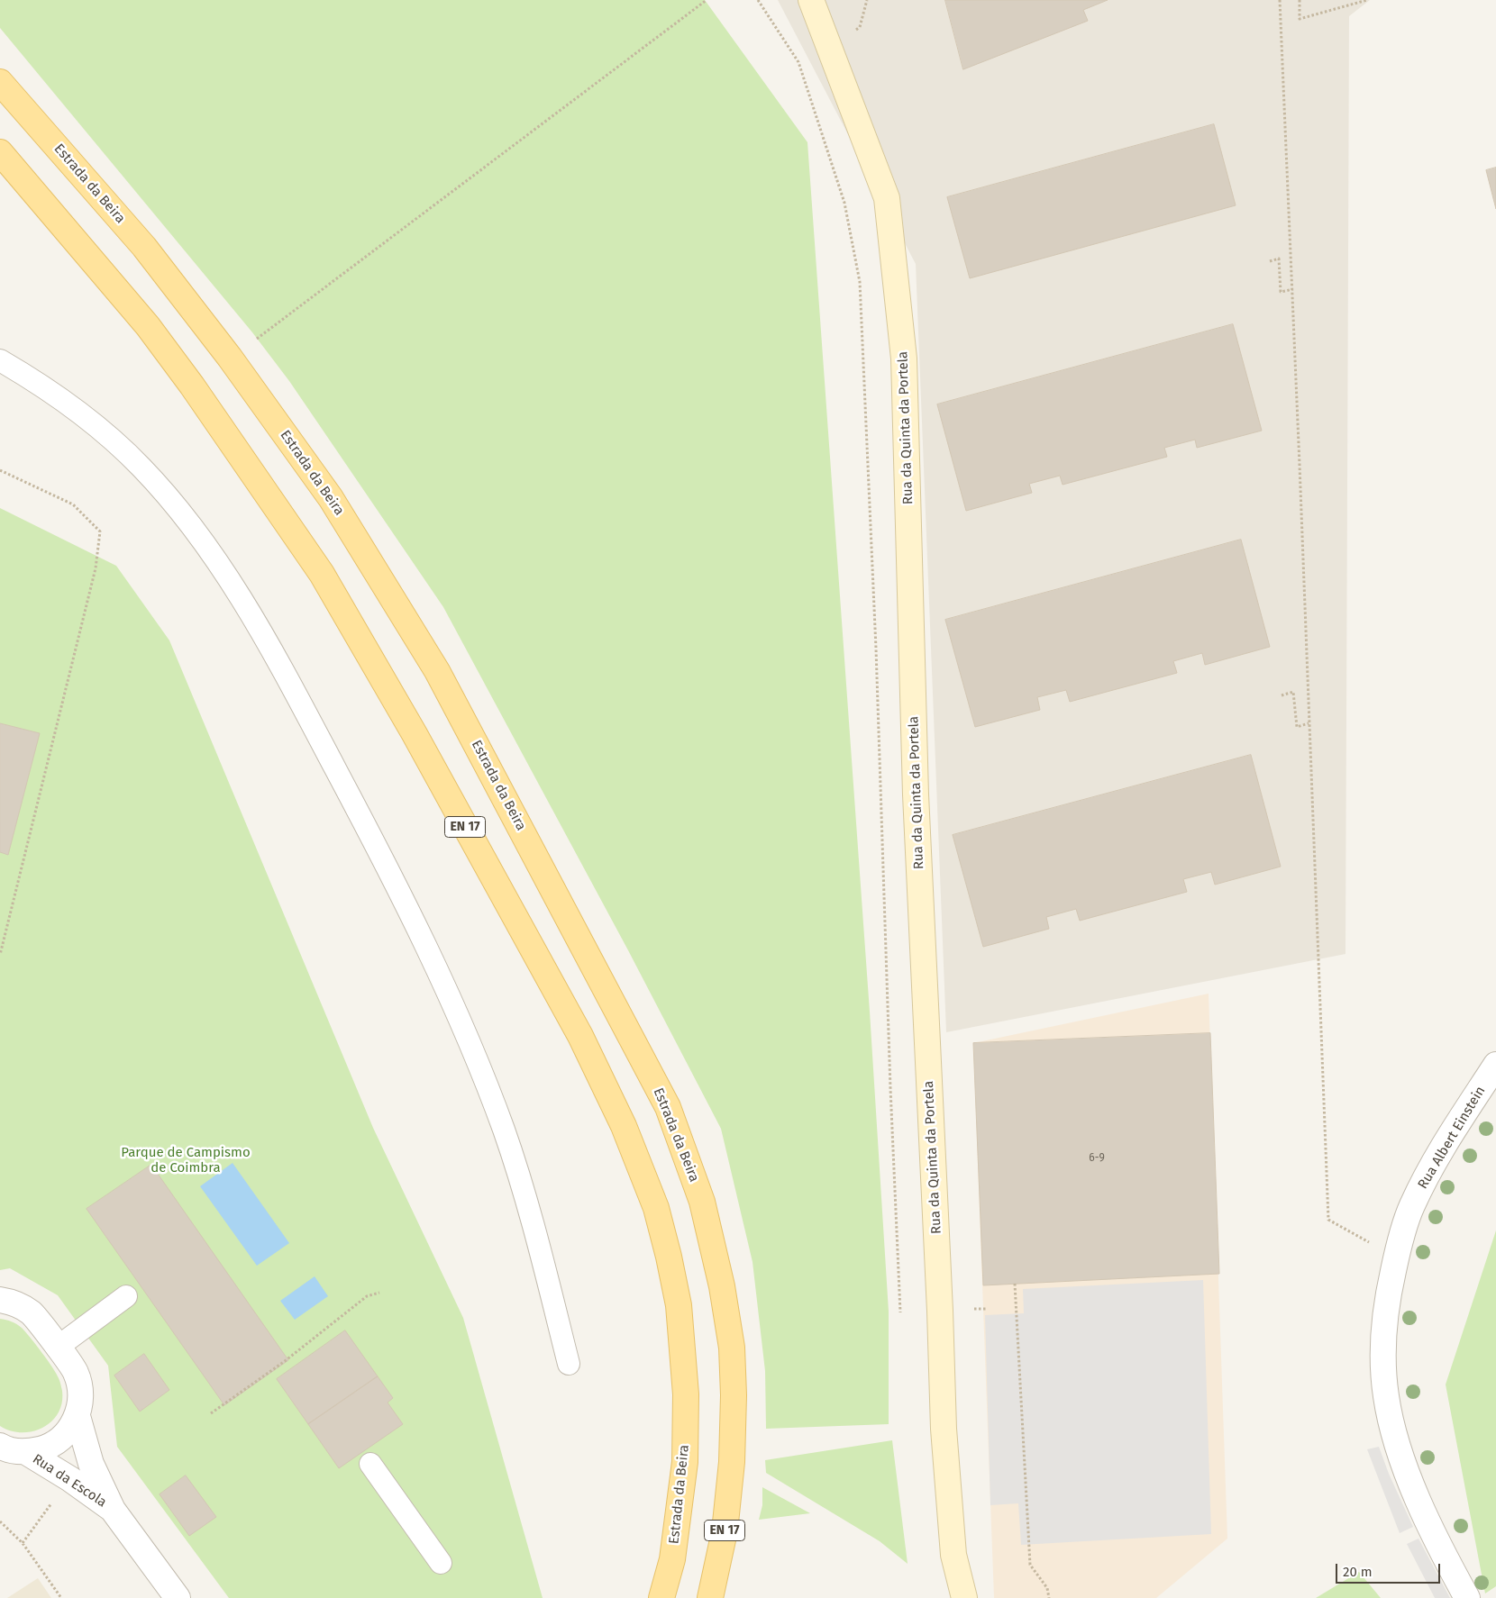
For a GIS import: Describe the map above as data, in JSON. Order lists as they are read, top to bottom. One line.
{"streets":{"main road":["Estrada da Beira","EN 17"],"street":["Rua da Quinta da Portela","Rua Albert Einstein","Rua da Escola"]},"parks":["Parque de Campismo de Coimbra"],"house_numbers":["6-9"],"scale_bar":"20 m"}
